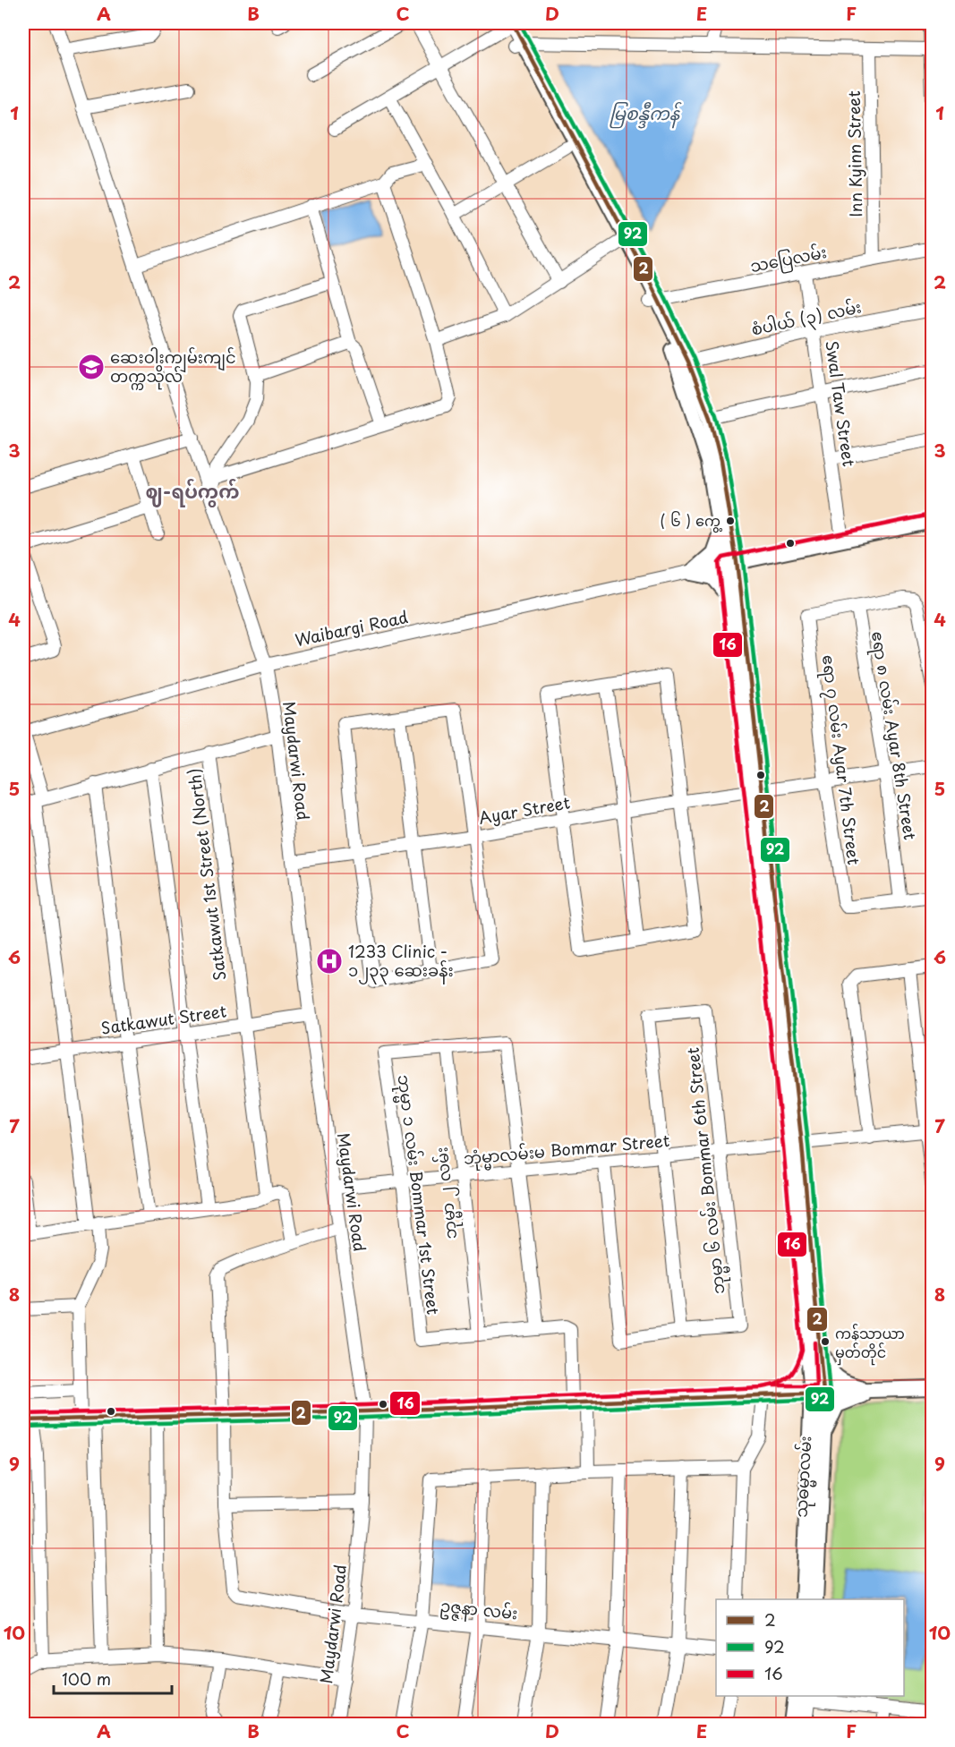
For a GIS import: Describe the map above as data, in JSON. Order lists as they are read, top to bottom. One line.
{"streets":{"main road":["သုဓမ္မာလမ်း"],"street":["Inn Kyinn Street","သပြေလမ်း","စံပါယ် (၃) လမ်း","Swal Taw Street","Waibargi Road","ဧရာ ၈ လမ်း Ayar 8th Street","ဧရာ ၇ လမ်း Ayar 7th Street","Maydarwi Road","Ayar Street","Satkawut 1st Street (North)","Satkawut Street","ဘုံမ္မာလမ်းမ Bommar Street","ဘုမ္မာ ၆ လမ်း Bommar 6th Street","ဘုမ္မာ ၂ လမ်း","ဘုမ္မာ ၁ လမ်း Bommar 1st Street","ဥဇ္ဇနာ လမ်း"]},"crossings":[["Inn Kyinn Street","သပြေလမ်း"],["သပြေလမ်း","Swal Taw Street"],["သပြေလမ်း","သုဓမ္မာလမ်း"],["စံပါယ် (၃) လမ်း","Swal Taw Street"],["စံပါယ် (၃) လမ်း","သုဓမ္မာလမ်း"],["Waibargi Road","Maydarwi Road"],["Waibargi Road","သုဓမ္မာလမ်း"],["ဧရာ ၈ လမ်း Ayar 8th Street","ဧရာ ၇ လမ်း Ayar 7th Street"],["ဧရာ ၈ လမ်း Ayar 8th Street","Ayar Street"],["ဧရာ ၇ လမ်း Ayar 7th Street","Ayar Street"],["Maydarwi Road","Ayar Street"],["Maydarwi Road","Satkawut Street"],["Maydarwi Road","ဘုံမ္မာလမ်းမ Bommar Street"],["Maydarwi Road","ဥဇ္ဇနာ လမ်း"],["Ayar Street","သုဓမ္မာလမ်း"],["Satkawut 1st Street (North)","Satkawut Street"],["ဘုံမ္မာလမ်းမ Bommar Street","ဘုမ္မာ ၆ လမ်း Bommar 6th Street"],["ဘုံမ္မာလမ်းမ Bommar Street","ဘုမ္မာ ၂ လမ်း"],["ဘုံမ္မာလမ်းမ Bommar Street","ဘုမ္မာ ၁ လမ်း Bommar 1st Street"],["ဘုံမ္မာလမ်းမ Bommar Street","သုဓမ္မာလမ်း"],["ဘုမ္မာ ၂ လမ်း","ဘုမ္မာ ၁ လမ်း Bommar 1st Street"]],"districts":["ဈ-ရပ်ကွက်"],"water":["မြစန္ဒီ‌ကန်"],"places":{"school or university":["ဆေးဝါးကျွမ်းကျင် တက္ကသိုလ်"],"other":["( ၆ ) ကွေ့","ကန်သာယာ မှတ်တိုင်"],"hospital":["1233 Clinic - ၁၂၃၃ ဆေးခန်း"]},"lines":["transit line 2","transit line 92","transit line 16"],"legend":["2","92","16"],"scale_bar":"100 m","grid":{"columns":["A","B","C","D","E","F"],"rows":["1","2","3","4","5","6","7","8","9","10"]}}
